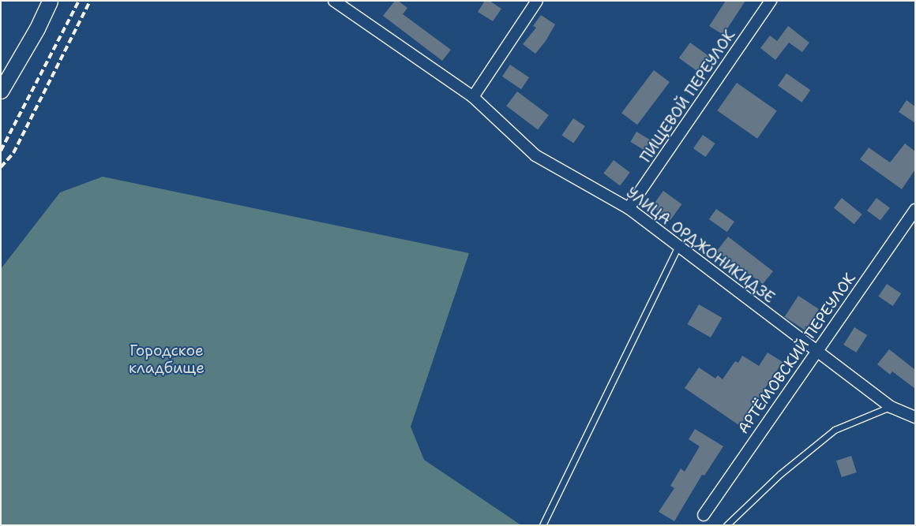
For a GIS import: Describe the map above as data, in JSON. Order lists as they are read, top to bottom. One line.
{"streets":{"street":["ПИЩЕВОЙ ПЕРЕУЛОК","УЛИЦА ОРДЖОНИКИДЗЕ","АРТЁМОВСКИЙ ПЕРЕУЛОК"]},"crossings":[["ПИЩЕВОЙ ПЕРЕУЛОК","УЛИЦА ОРДЖОНИКИДЗЕ"],["УЛИЦА ОРДЖОНИКИДЗЕ","АРТЁМОВСКИЙ ПЕРЕУЛОК"]],"parks":["Городское кладбище"]}
